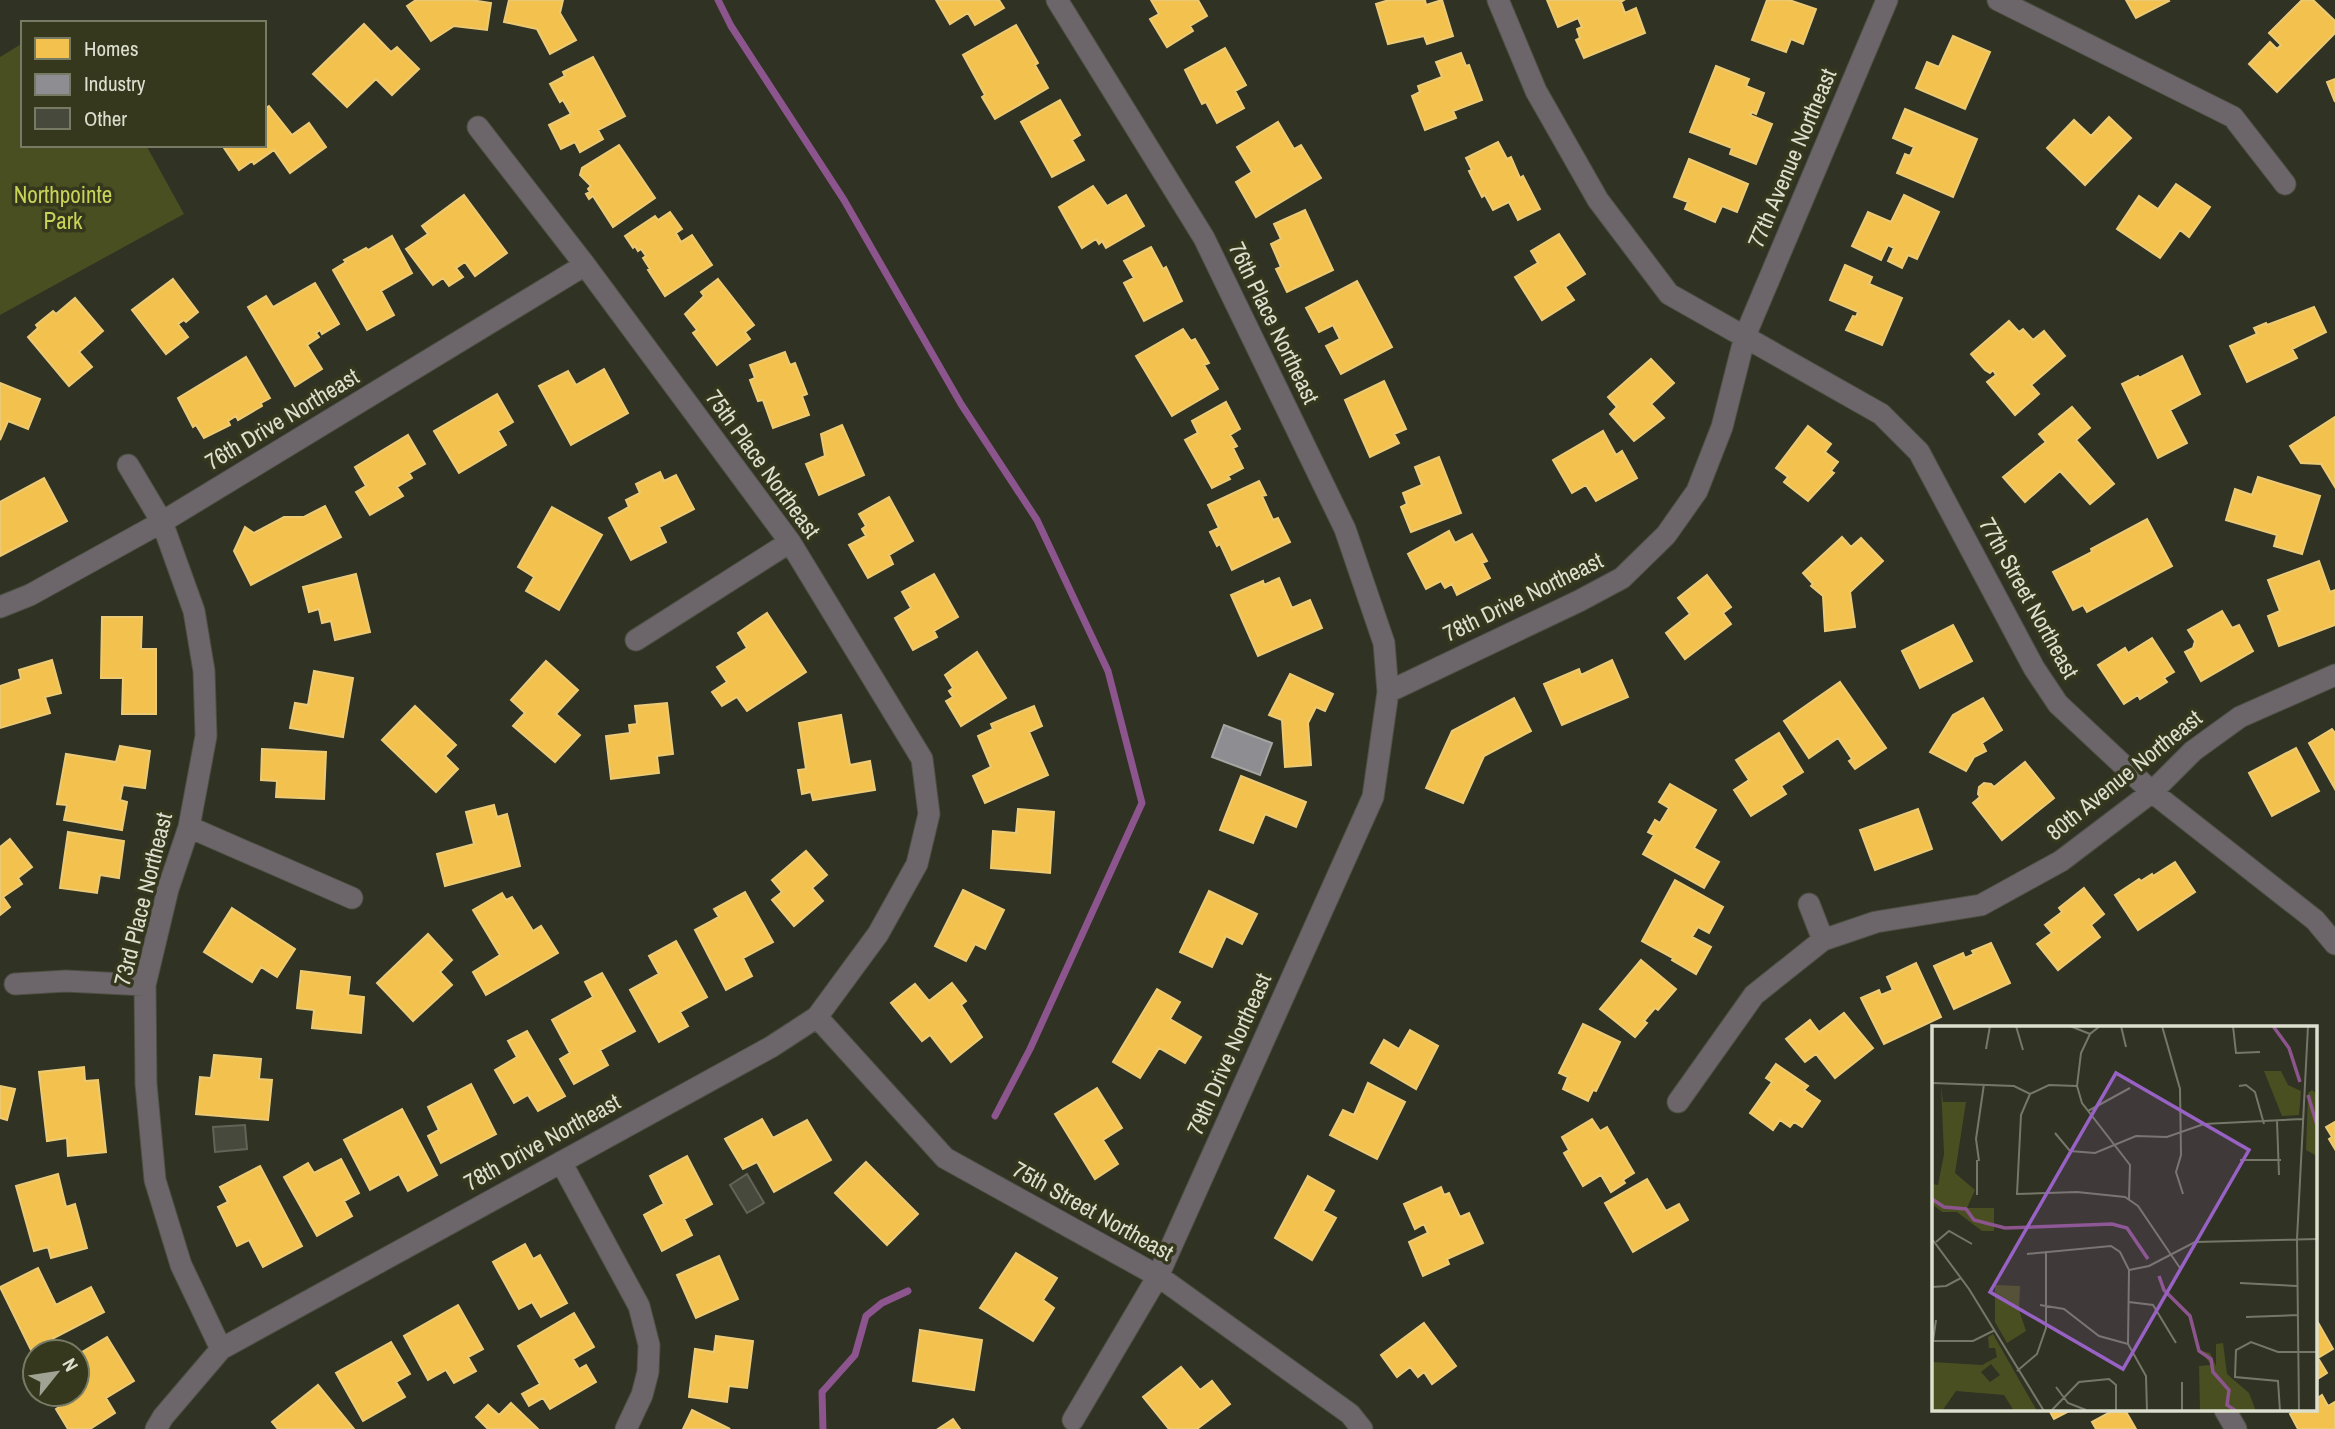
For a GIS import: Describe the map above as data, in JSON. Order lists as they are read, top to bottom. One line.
{"streets":{"street":["77th Avenue Northeast","76th Place Northeast","76th Drive Northeast","75th Place Northeast","78th Drive Northeast","77th Street Northeast","80th Avenue Northeast","73rd Place Northeast","79th Drive Northeast","75th Street Northeast"]},"crossings":[["77th Avenue Northeast","78th Drive Northeast"],["77th Avenue Northeast","77th Street Northeast"],["76th Place Northeast","78th Drive Northeast"],["76th Place Northeast","79th Drive Northeast"],["76th Drive Northeast","75th Place Northeast"],["76th Drive Northeast","73rd Place Northeast"],["75th Place Northeast","78th Drive Northeast"],["78th Drive Northeast","77th Street Northeast"],["78th Drive Northeast","73rd Place Northeast"],["78th Drive Northeast","79th Drive Northeast"],["78th Drive Northeast","75th Street Northeast"],["77th Street Northeast","80th Avenue Northeast"],["79th Drive Northeast","75th Street Northeast"]],"parks":["Northpointe Park"],"legend":["Homes","Industry","Other"],"north":"top right"}
